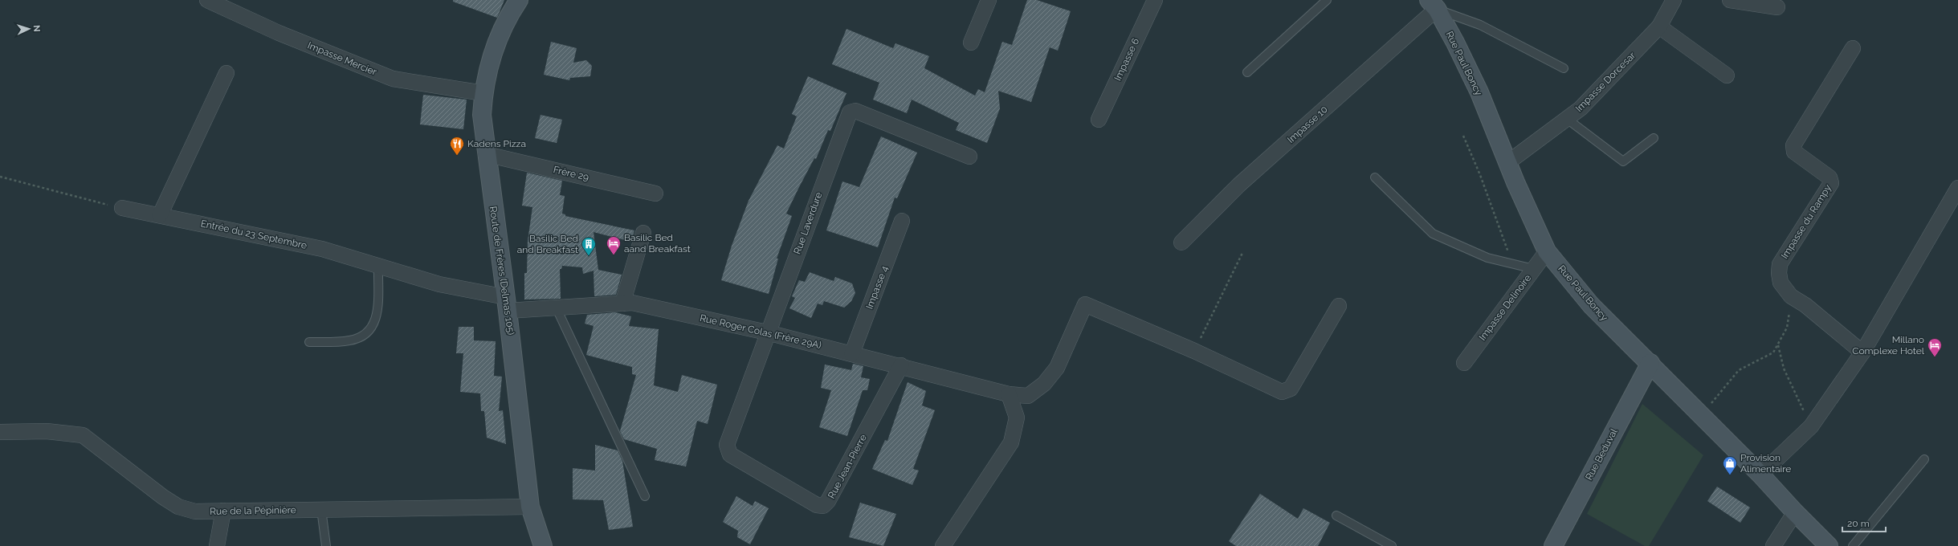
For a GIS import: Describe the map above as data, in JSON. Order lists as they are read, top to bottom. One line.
{"streets":{"street":["Impasse Mercier","Impasse 6","Rue Paul Boncy","Impasse Dorcesar","Impasse 10","Frère 29","Impasse du Rampy","Rue Laverdure","Entrée du 23 Septembre","Route de Frères (Delmas 105)","Impasse 4","Impasse Delinoire","Rue Roger Colas (Frère 29A)","Rue Beduval","Rue Jean-Pierre","Rue de la Pépinière"]},"crossings":[["Impasse Mercier","Route de Frères (Delmas 105)"],["Rue Paul Boncy","Impasse Dorcesar"],["Rue Paul Boncy","Impasse 10"],["Rue Paul Boncy","Impasse Delinoire"],["Rue Paul Boncy","Rue Beduval"],["Frère 29","Route de Frères (Delmas 105)"],["Rue Laverdure","Rue Roger Colas (Frère 29A)"],["Rue Laverdure","Rue Jean-Pierre"],["Entrée du 23 Septembre","Route de Frères (Delmas 105)"],["Entrée du 23 Septembre","Rue Roger Colas (Frère 29A)"],["Route de Frères (Delmas 105)","Rue Roger Colas (Frère 29A)"],["Route de Frères (Delmas 105)","Rue de la Pépinière"],["Impasse 4","Rue Roger Colas (Frère 29A)"],["Rue Roger Colas (Frère 29A)","Rue Jean-Pierre"]],"places":{"restaurant":["Kadens Pizza"],"hotel":["Basilic Bed aand Breakfast","Millano Complexe Hotel"],"building":["Basilic Bed and Breakfast"],"shop":["Provision Alimentaire"]},"scale_bar":"20 m","north":"right"}
